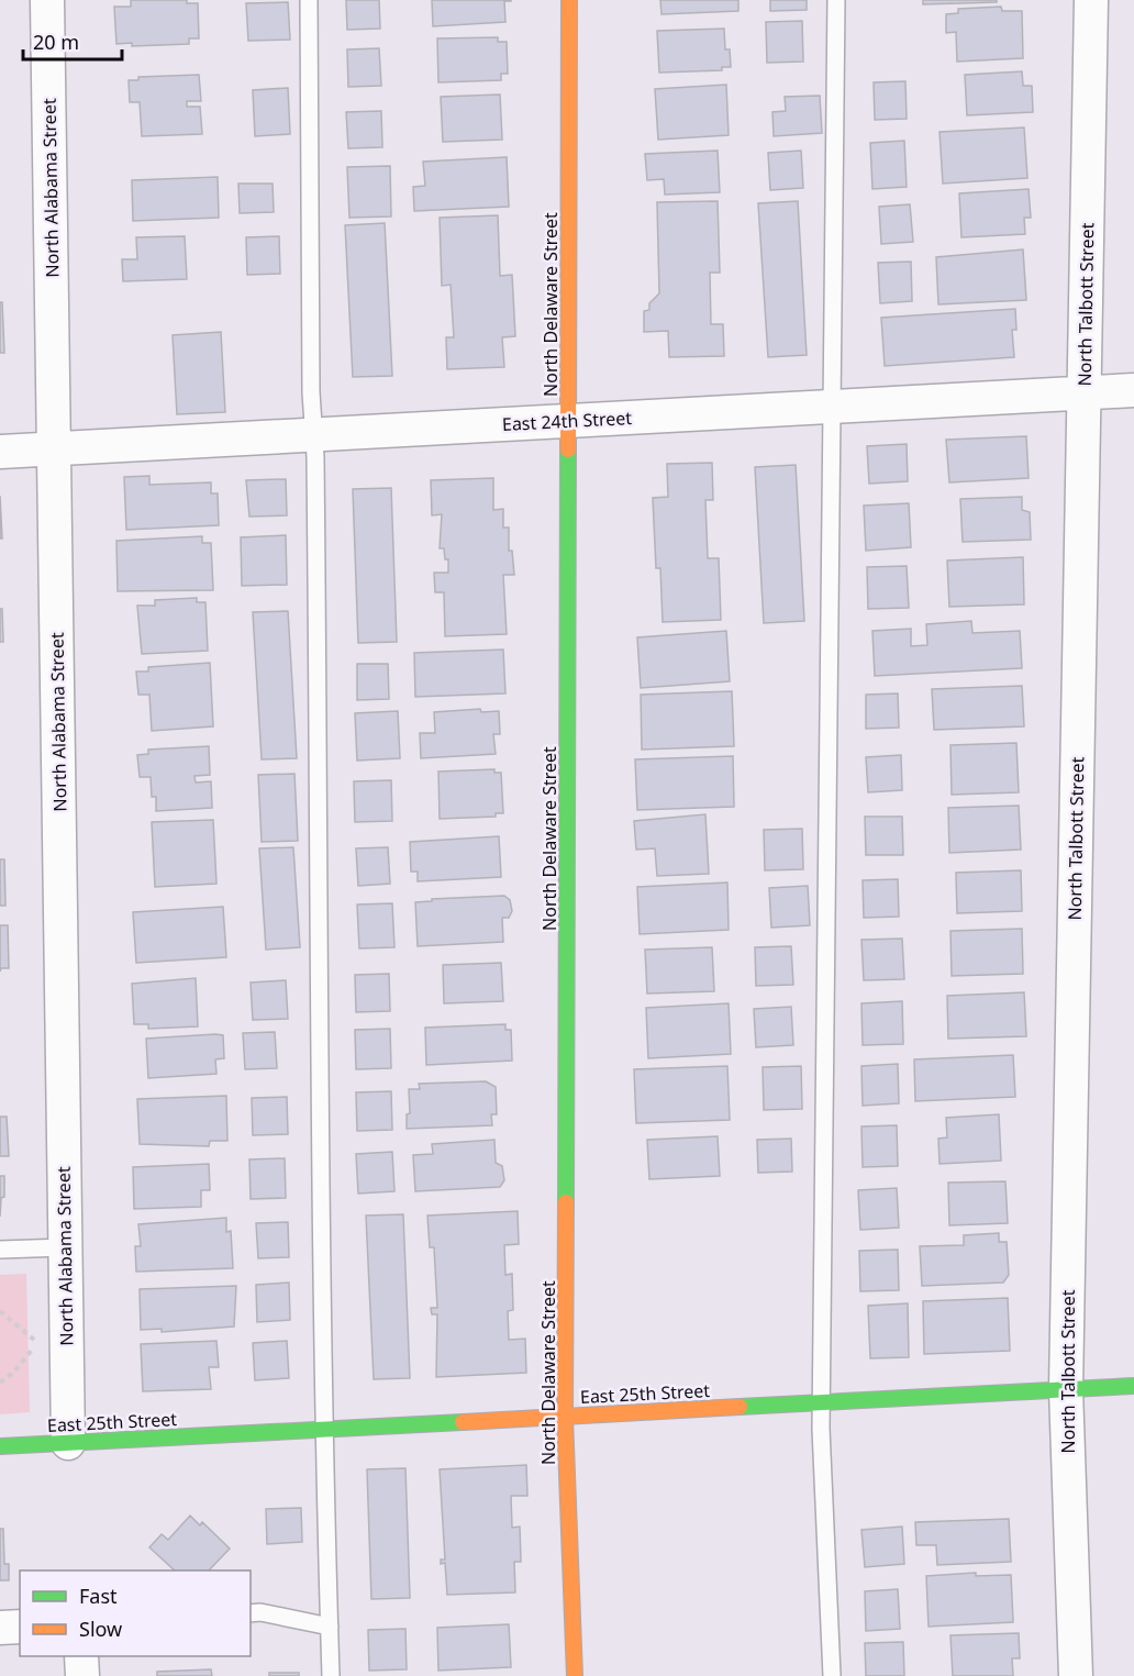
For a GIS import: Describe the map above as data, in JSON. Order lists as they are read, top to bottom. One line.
{"streets":{"main road":["North Delaware Street","East 25th Street"],"street":["North Alabama Street","North Talbott Street","East 24th Street"]},"crossings":[["North Alabama Street","East 24th Street"],["North Alabama Street","East 25th Street"],["North Delaware Street","East 24th Street"],["North Delaware Street","East 25th Street"],["North Talbott Street","East 24th Street"],["North Talbott Street","East 25th Street"]],"legend":["Fast","Slow"],"scale_bar":"20 m"}
